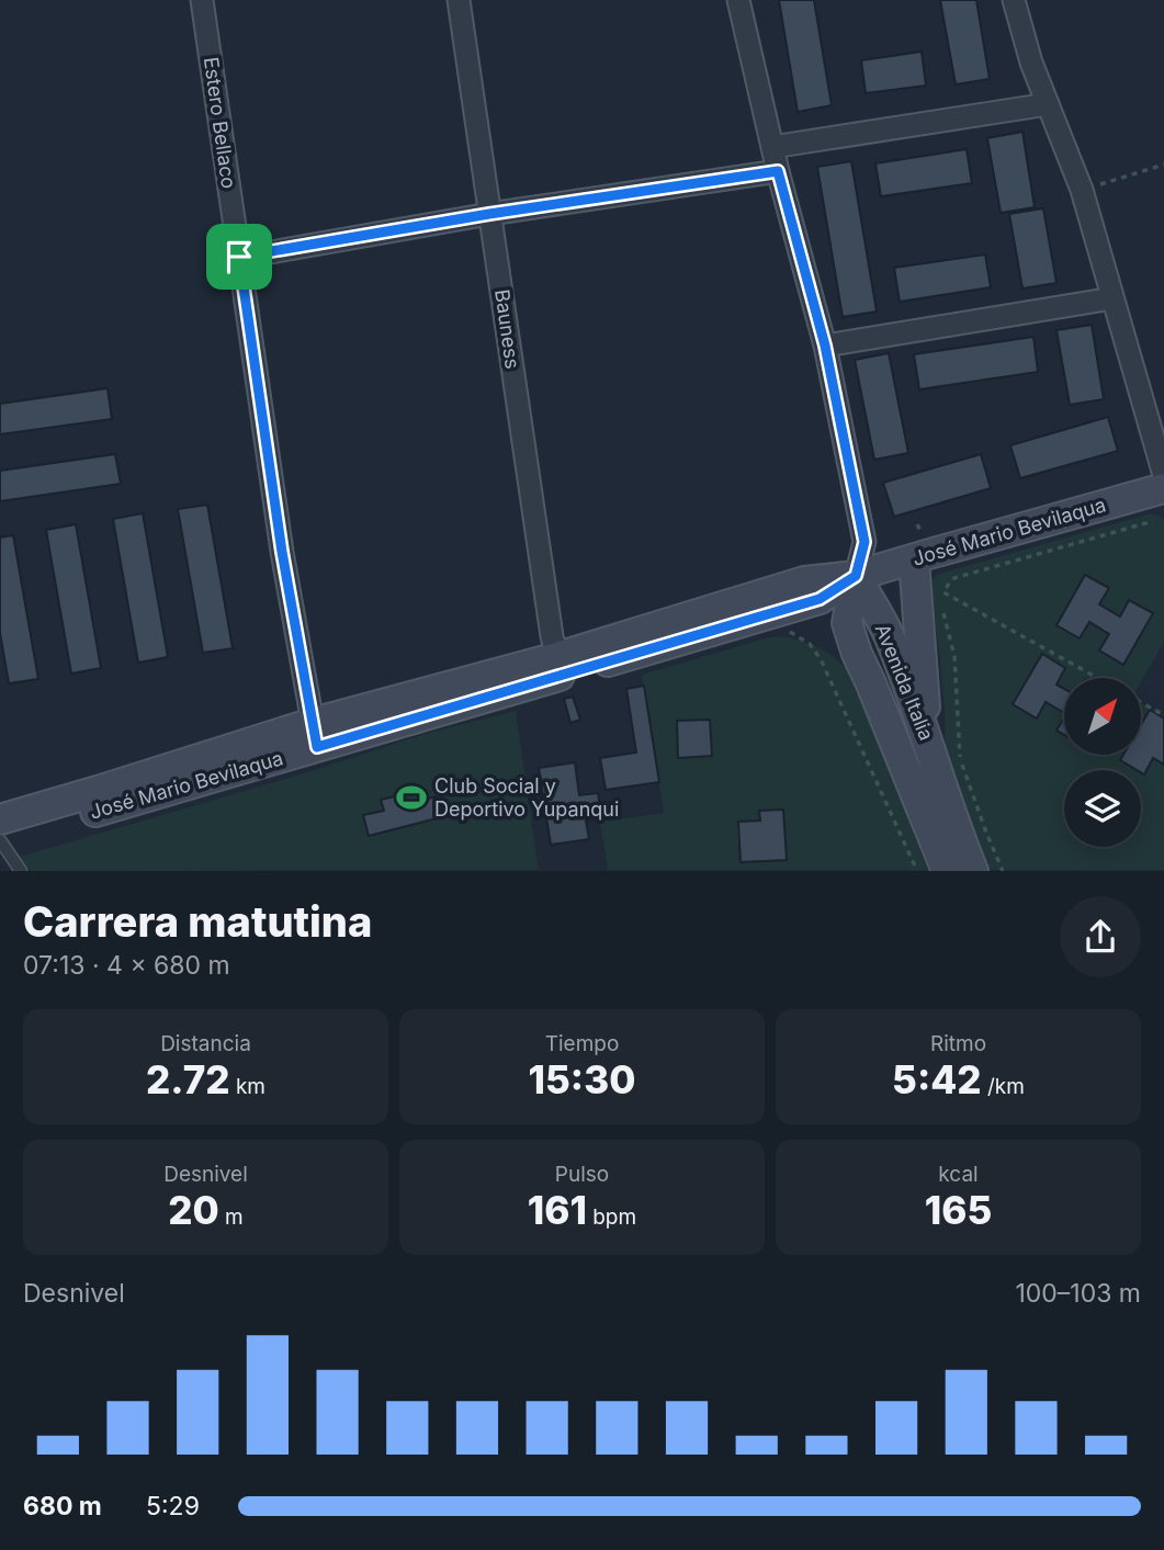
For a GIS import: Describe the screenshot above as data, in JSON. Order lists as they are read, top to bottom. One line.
{"streets":{"main road":["José Mario Bevilaqua","Avenida Italia"],"street":["Estero Bellaco","Bauness"]},"crossings":[["Estero Bellaco","José Mario Bevilaqua"],["Bauness","José Mario Bevilaqua"],["José Mario Bevilaqua","Avenida Italia"]],"places":{"sports":["Club Social y Deportivo Yupanqui"]},"north":"top right","page":{"heading":["Carrera matutina","07:13 · 4 × 680 m"],"stats":[["Distancia","2.72 km"],["Tiempo","15:30"],["Ritmo","5:42 /km"],["Desnivel","20 m"],["Pulso","161 bpm"],["kcal","165"]],"chart":["Desnivel","100–103 m"],"list":[{"name":"680 m","note":"5:29"}]}}
